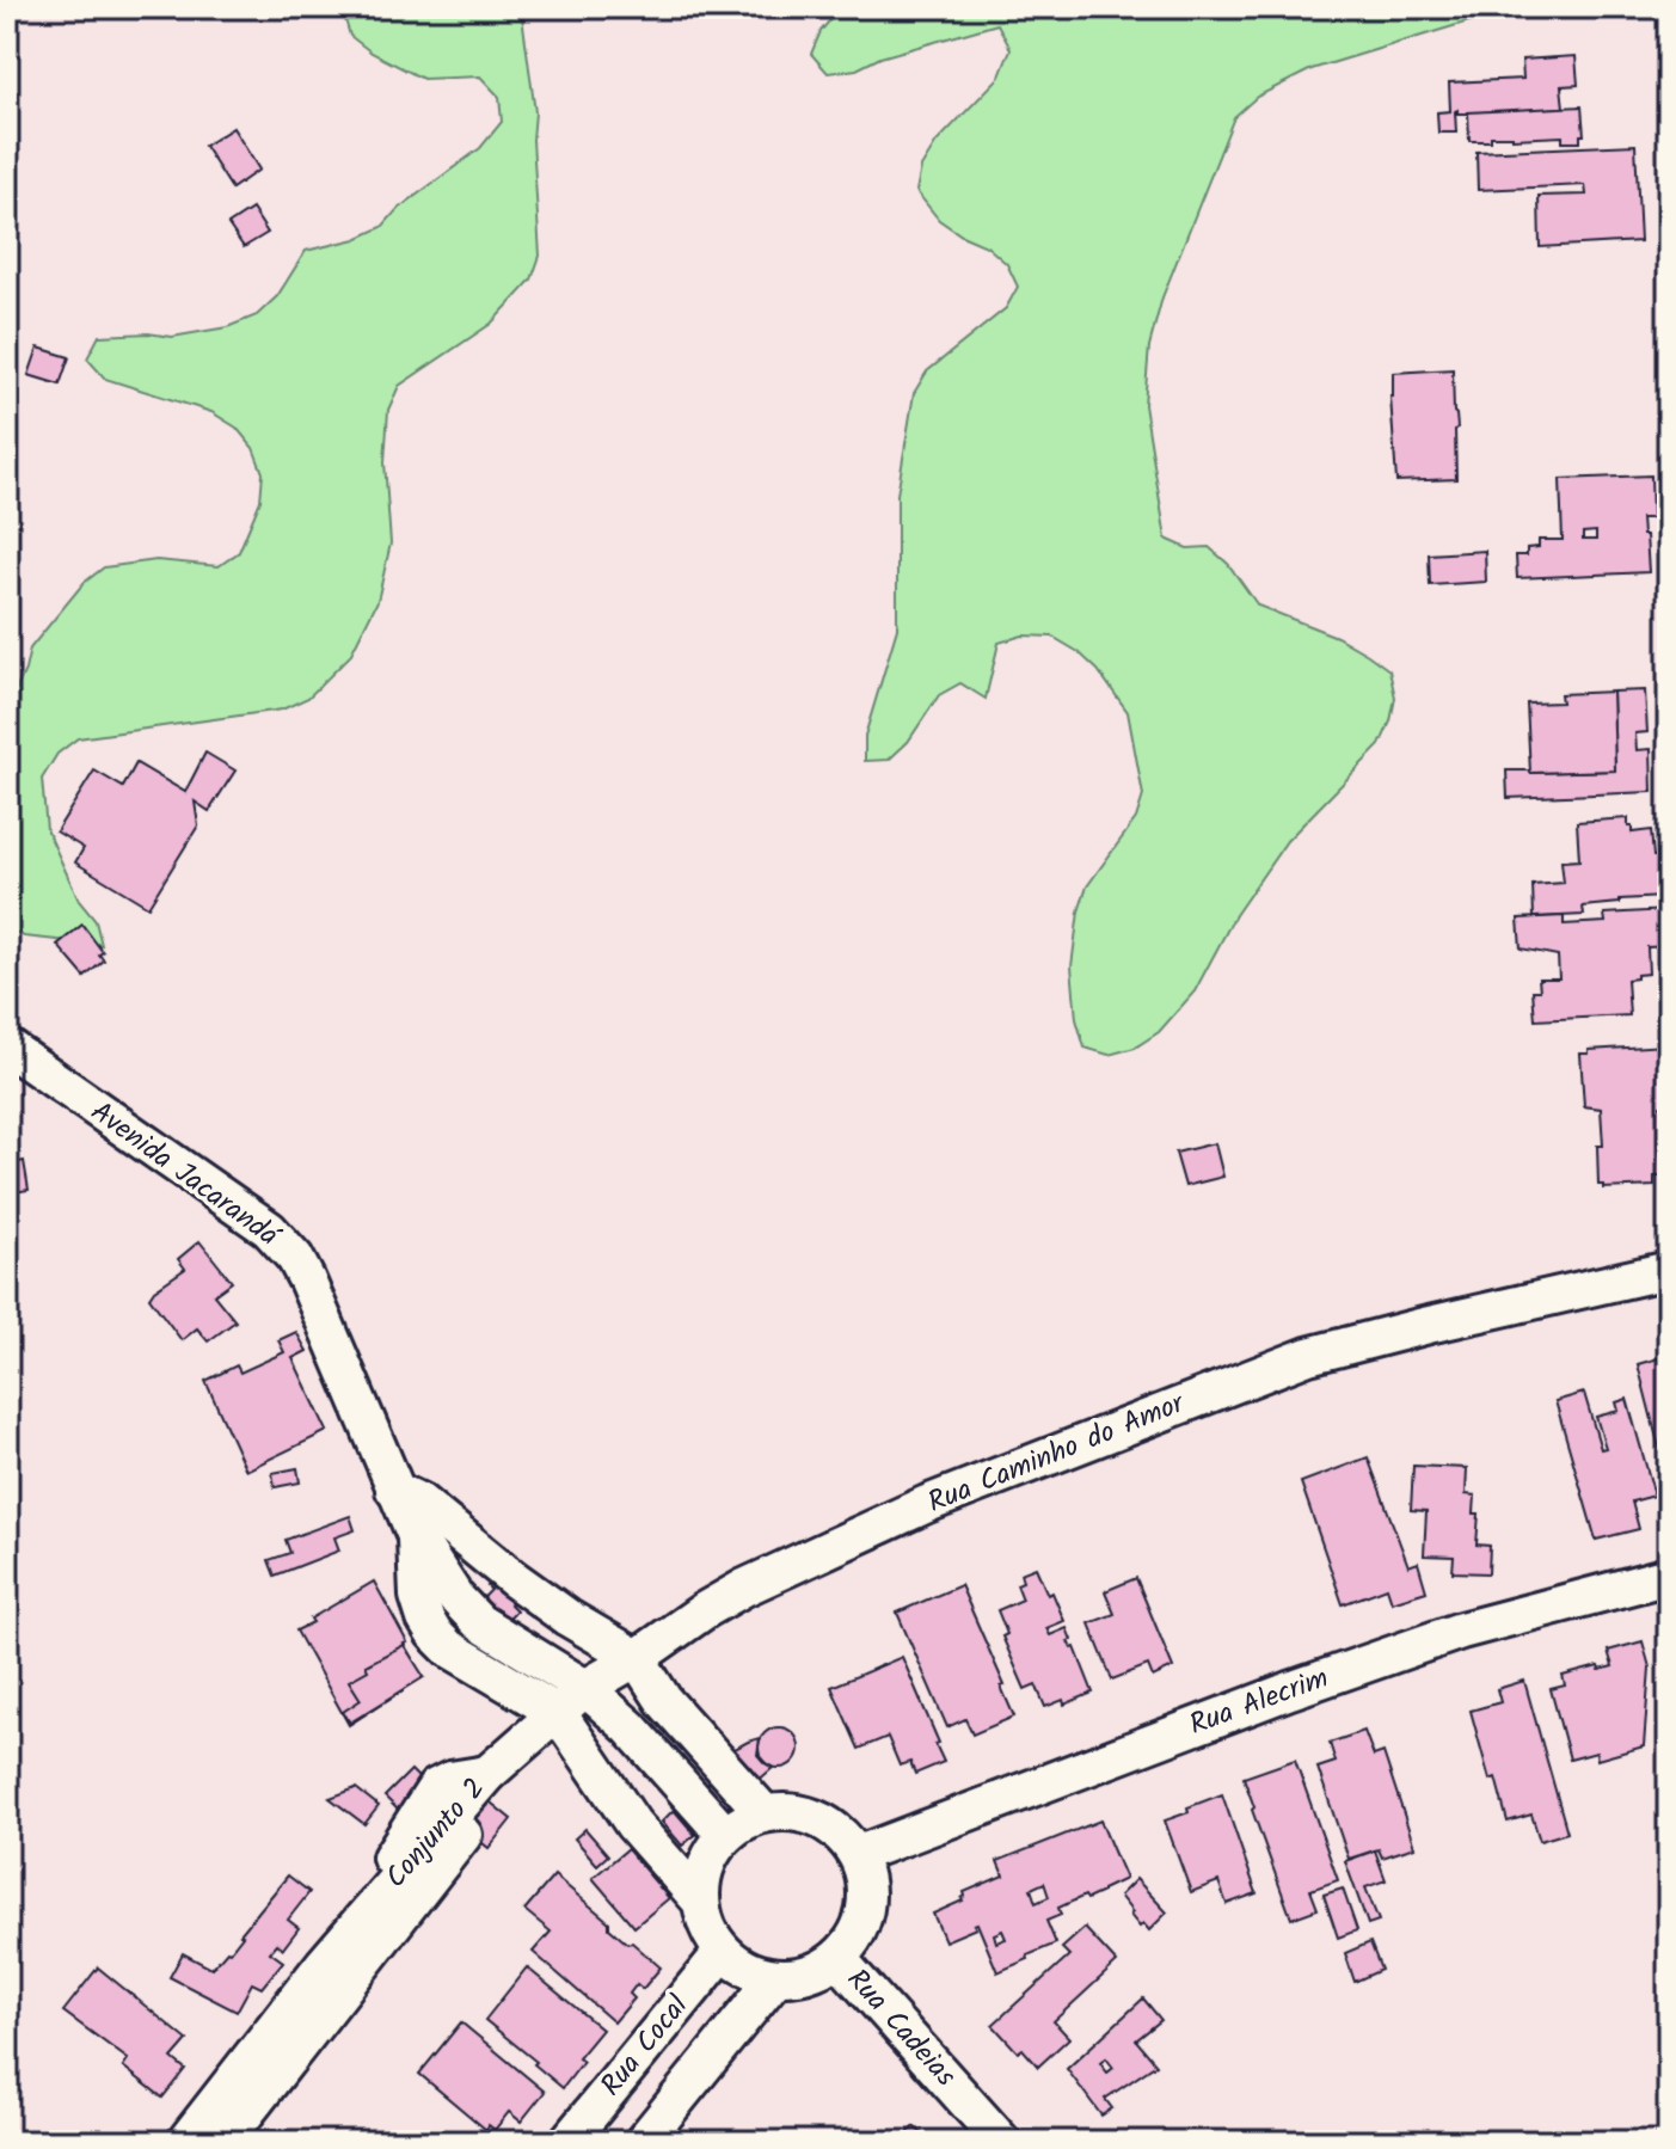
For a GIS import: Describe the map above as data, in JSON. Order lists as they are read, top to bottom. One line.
{"streets":{"street":["Avenida Jacarandá","Rua Caminho do Amor","Rua Alecrim","Conjunto 2","Rua Cadeias","Rua Cocal"]},"crossings":[["Rua Caminho do Amor","Conjunto 2"],["Rua Alecrim","Rua Cadeias"],["Rua Alecrim","Rua Cocal"],["Rua Cadeias","Rua Cocal"]]}
